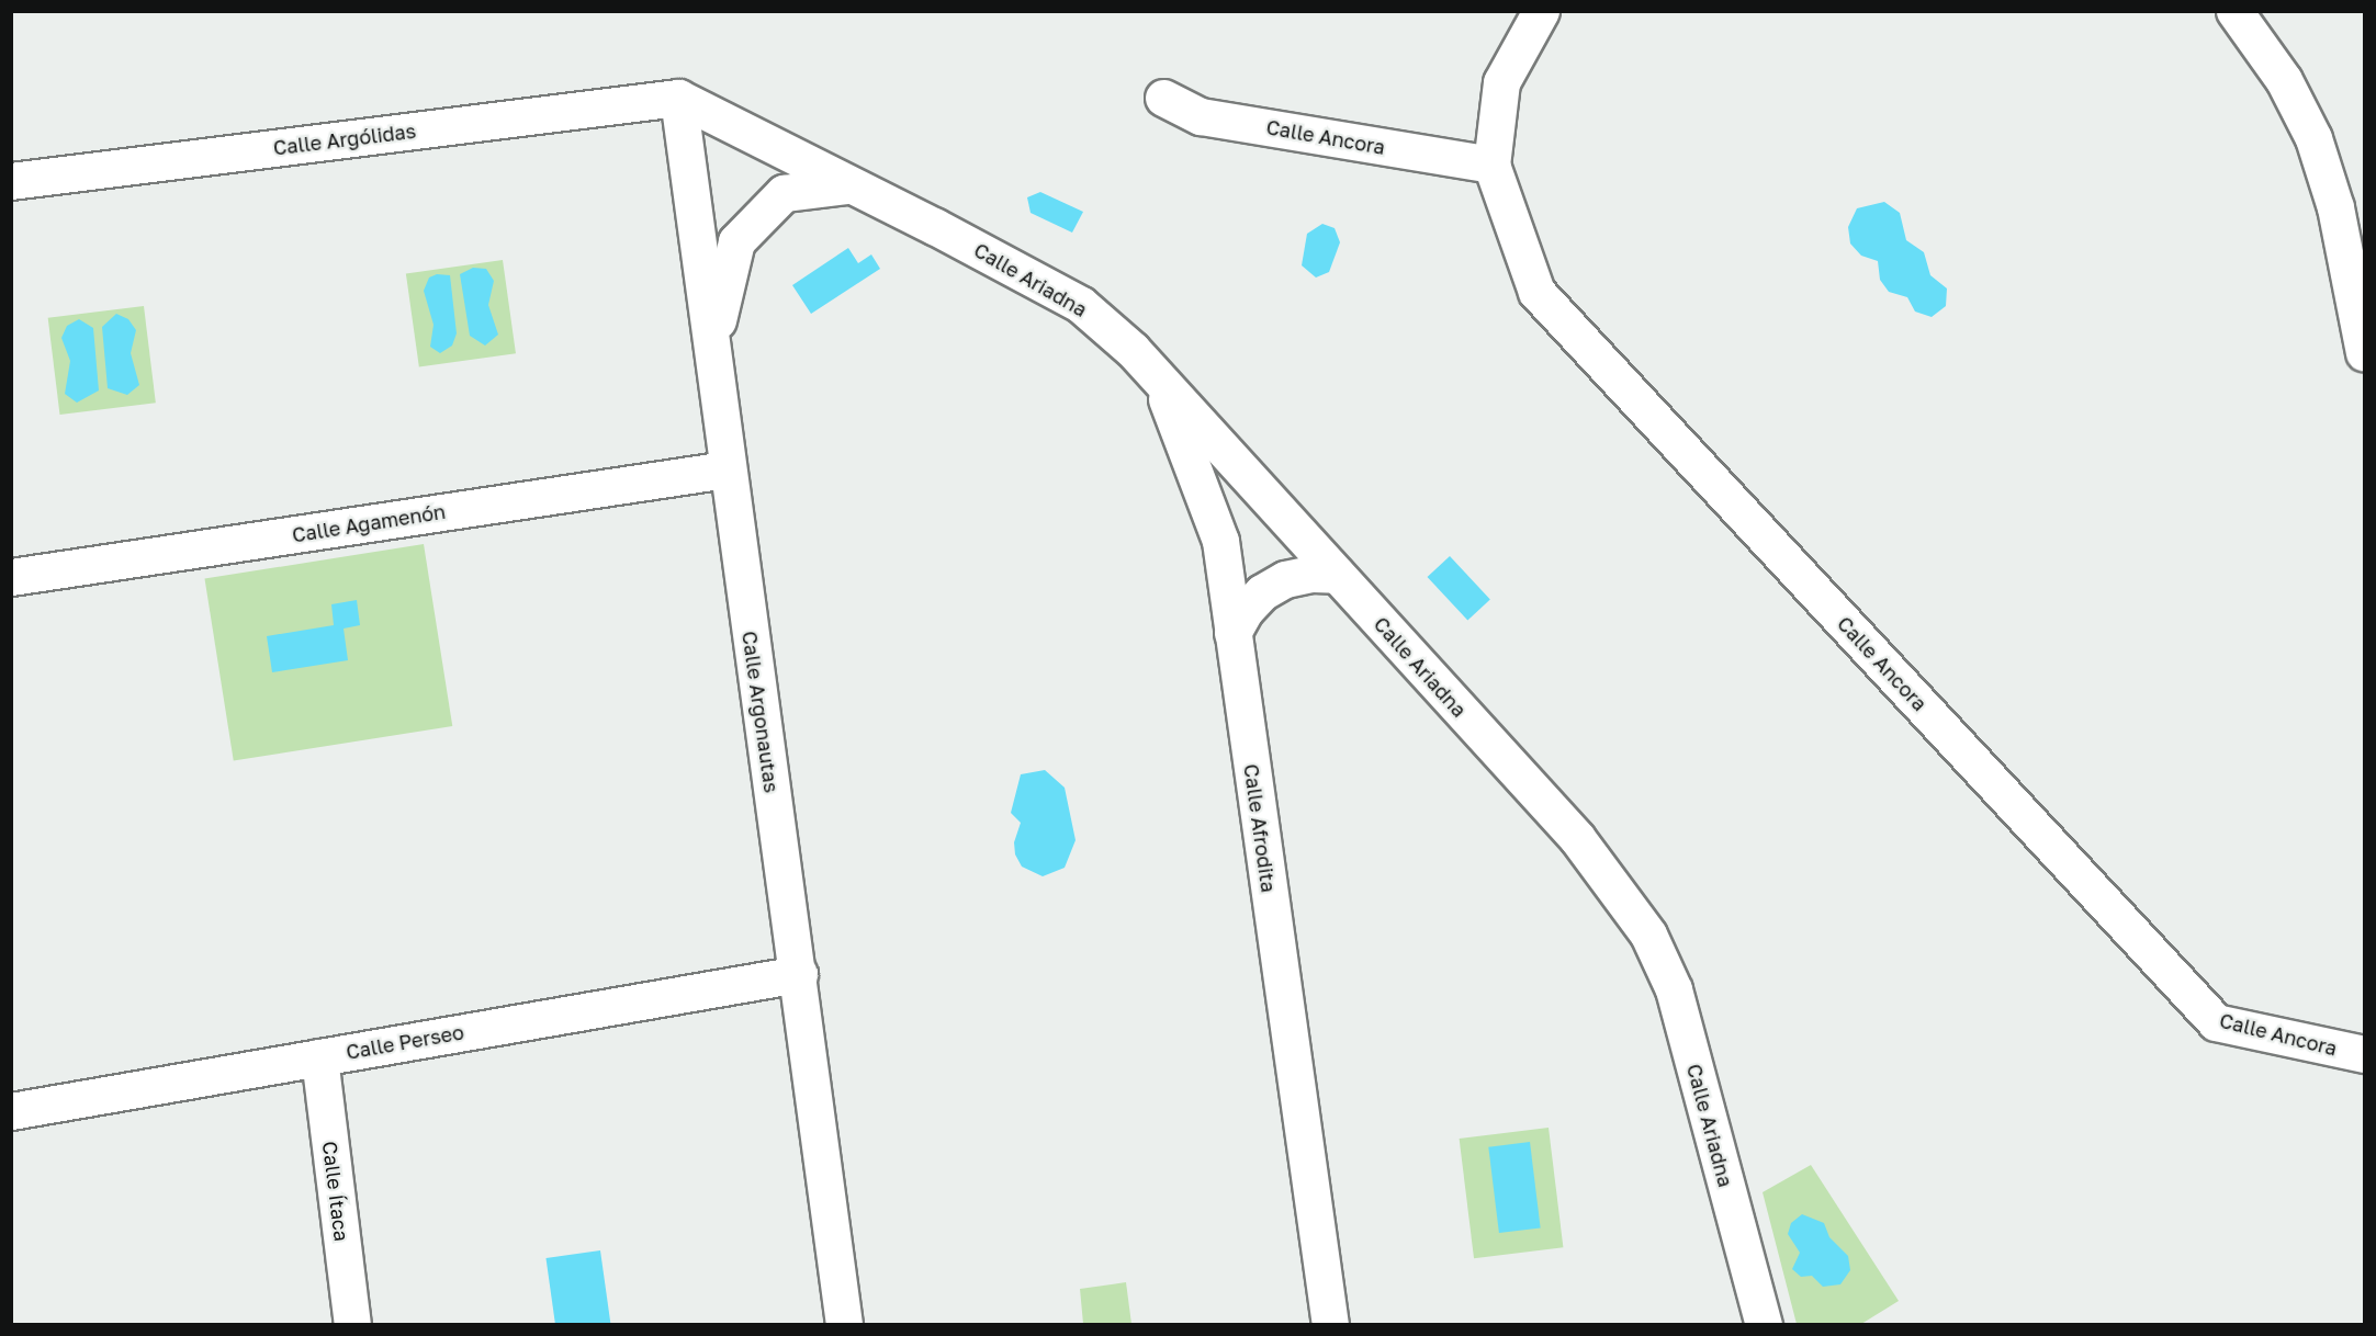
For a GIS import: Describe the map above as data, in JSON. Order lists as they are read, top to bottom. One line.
{"streets":{"street":["Calle Ancora","Calle Argólidas","Calle Ariadna","Calle Agamenón","Calle Argonautas","Calle Afrodita","Calle Perseo","Calle Ítaca"]},"crossings":[["Calle Argólidas","Calle Ariadna"],["Calle Argólidas","Calle Argonautas"],["Calle Ariadna","Calle Argonautas"],["Calle Ariadna","Calle Afrodita"],["Calle Agamenón","Calle Argonautas"],["Calle Argonautas","Calle Perseo"],["Calle Perseo","Calle Ítaca"]]}
